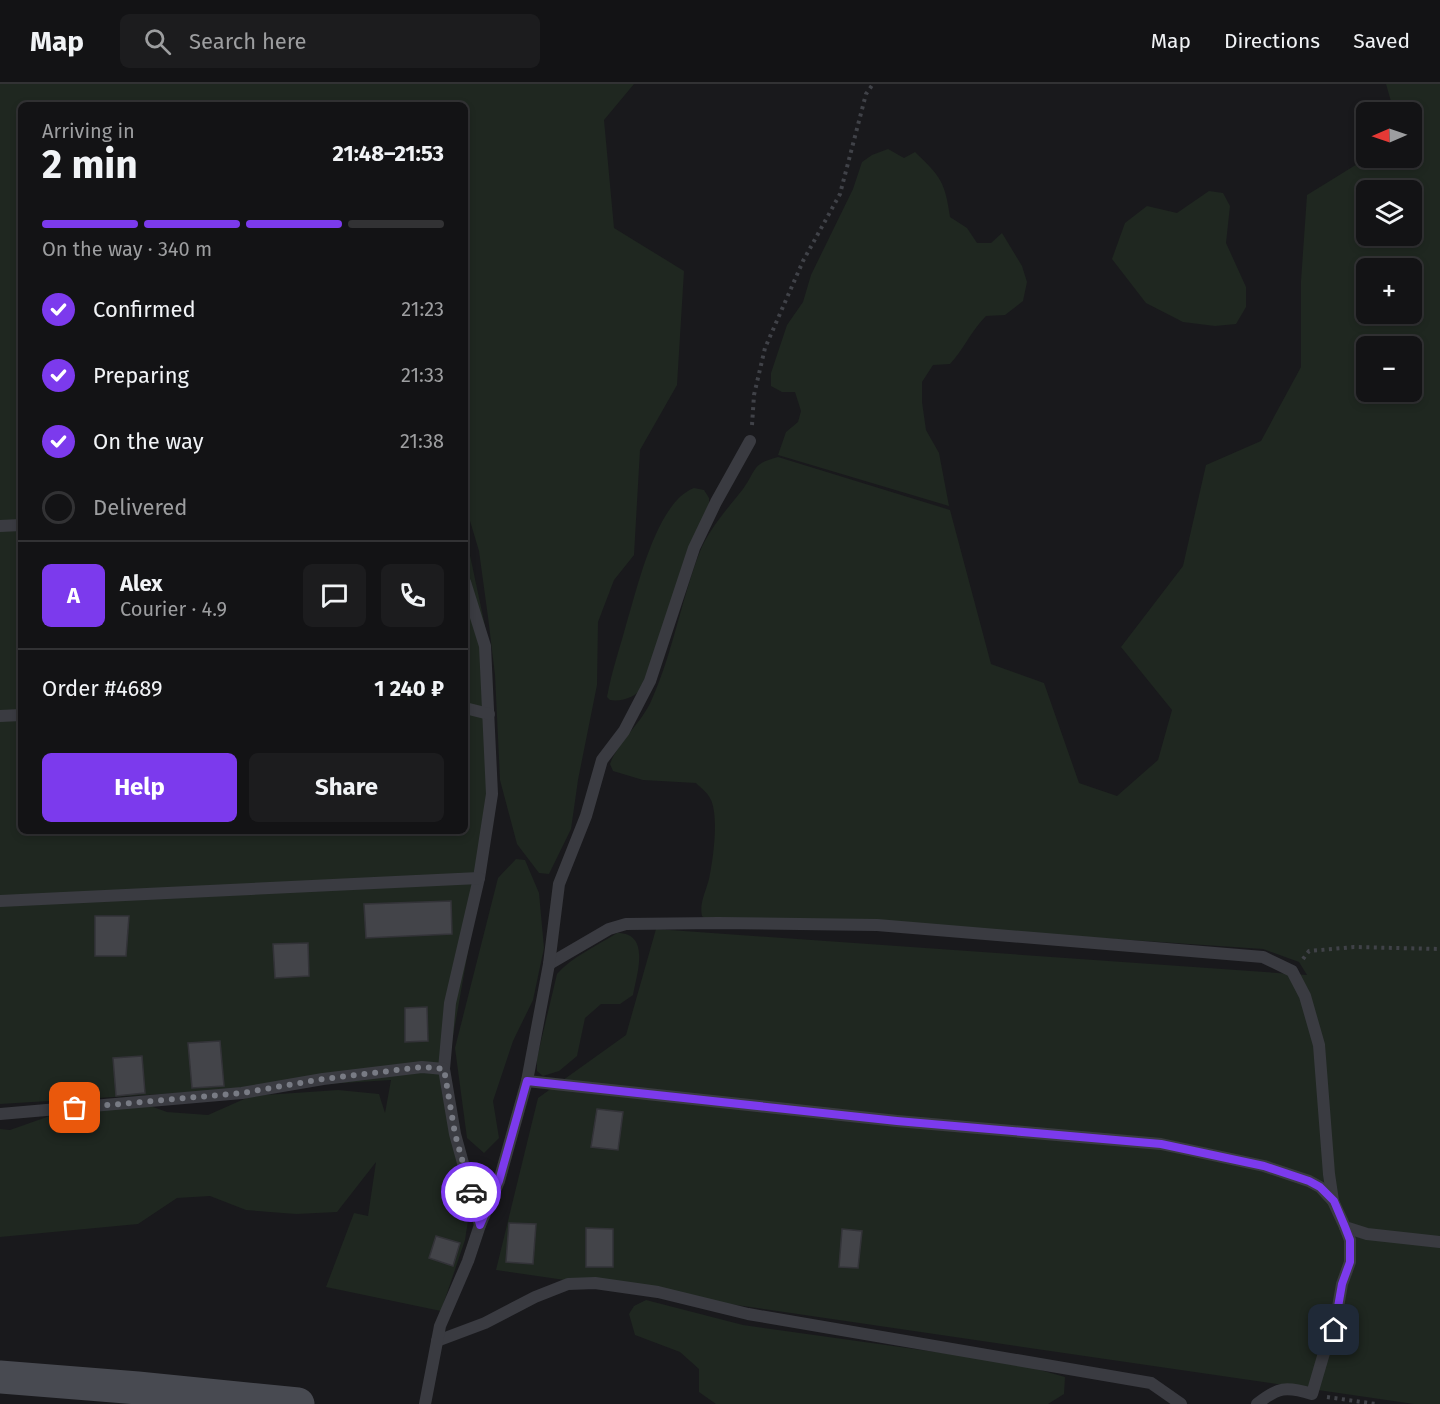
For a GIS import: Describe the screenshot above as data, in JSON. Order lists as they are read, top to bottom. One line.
{"north":"left","page":{"header":"Map","search":"Search here","nav":["Map","Directions","Saved"],"map_buttons":["+","−"],"heading":["2 min","Arriving in","21:48–21:53"],"panel":["Alex","Courier · 4.9","Order #4689","1 240 ₽"],"bar":"On the way · 340 m","list":[["Confirmed","21:23"],["Preparing","21:33"],["On the way","21:38"],"Delivered"],"round":"A","buttons":["Help","Share"]}}
